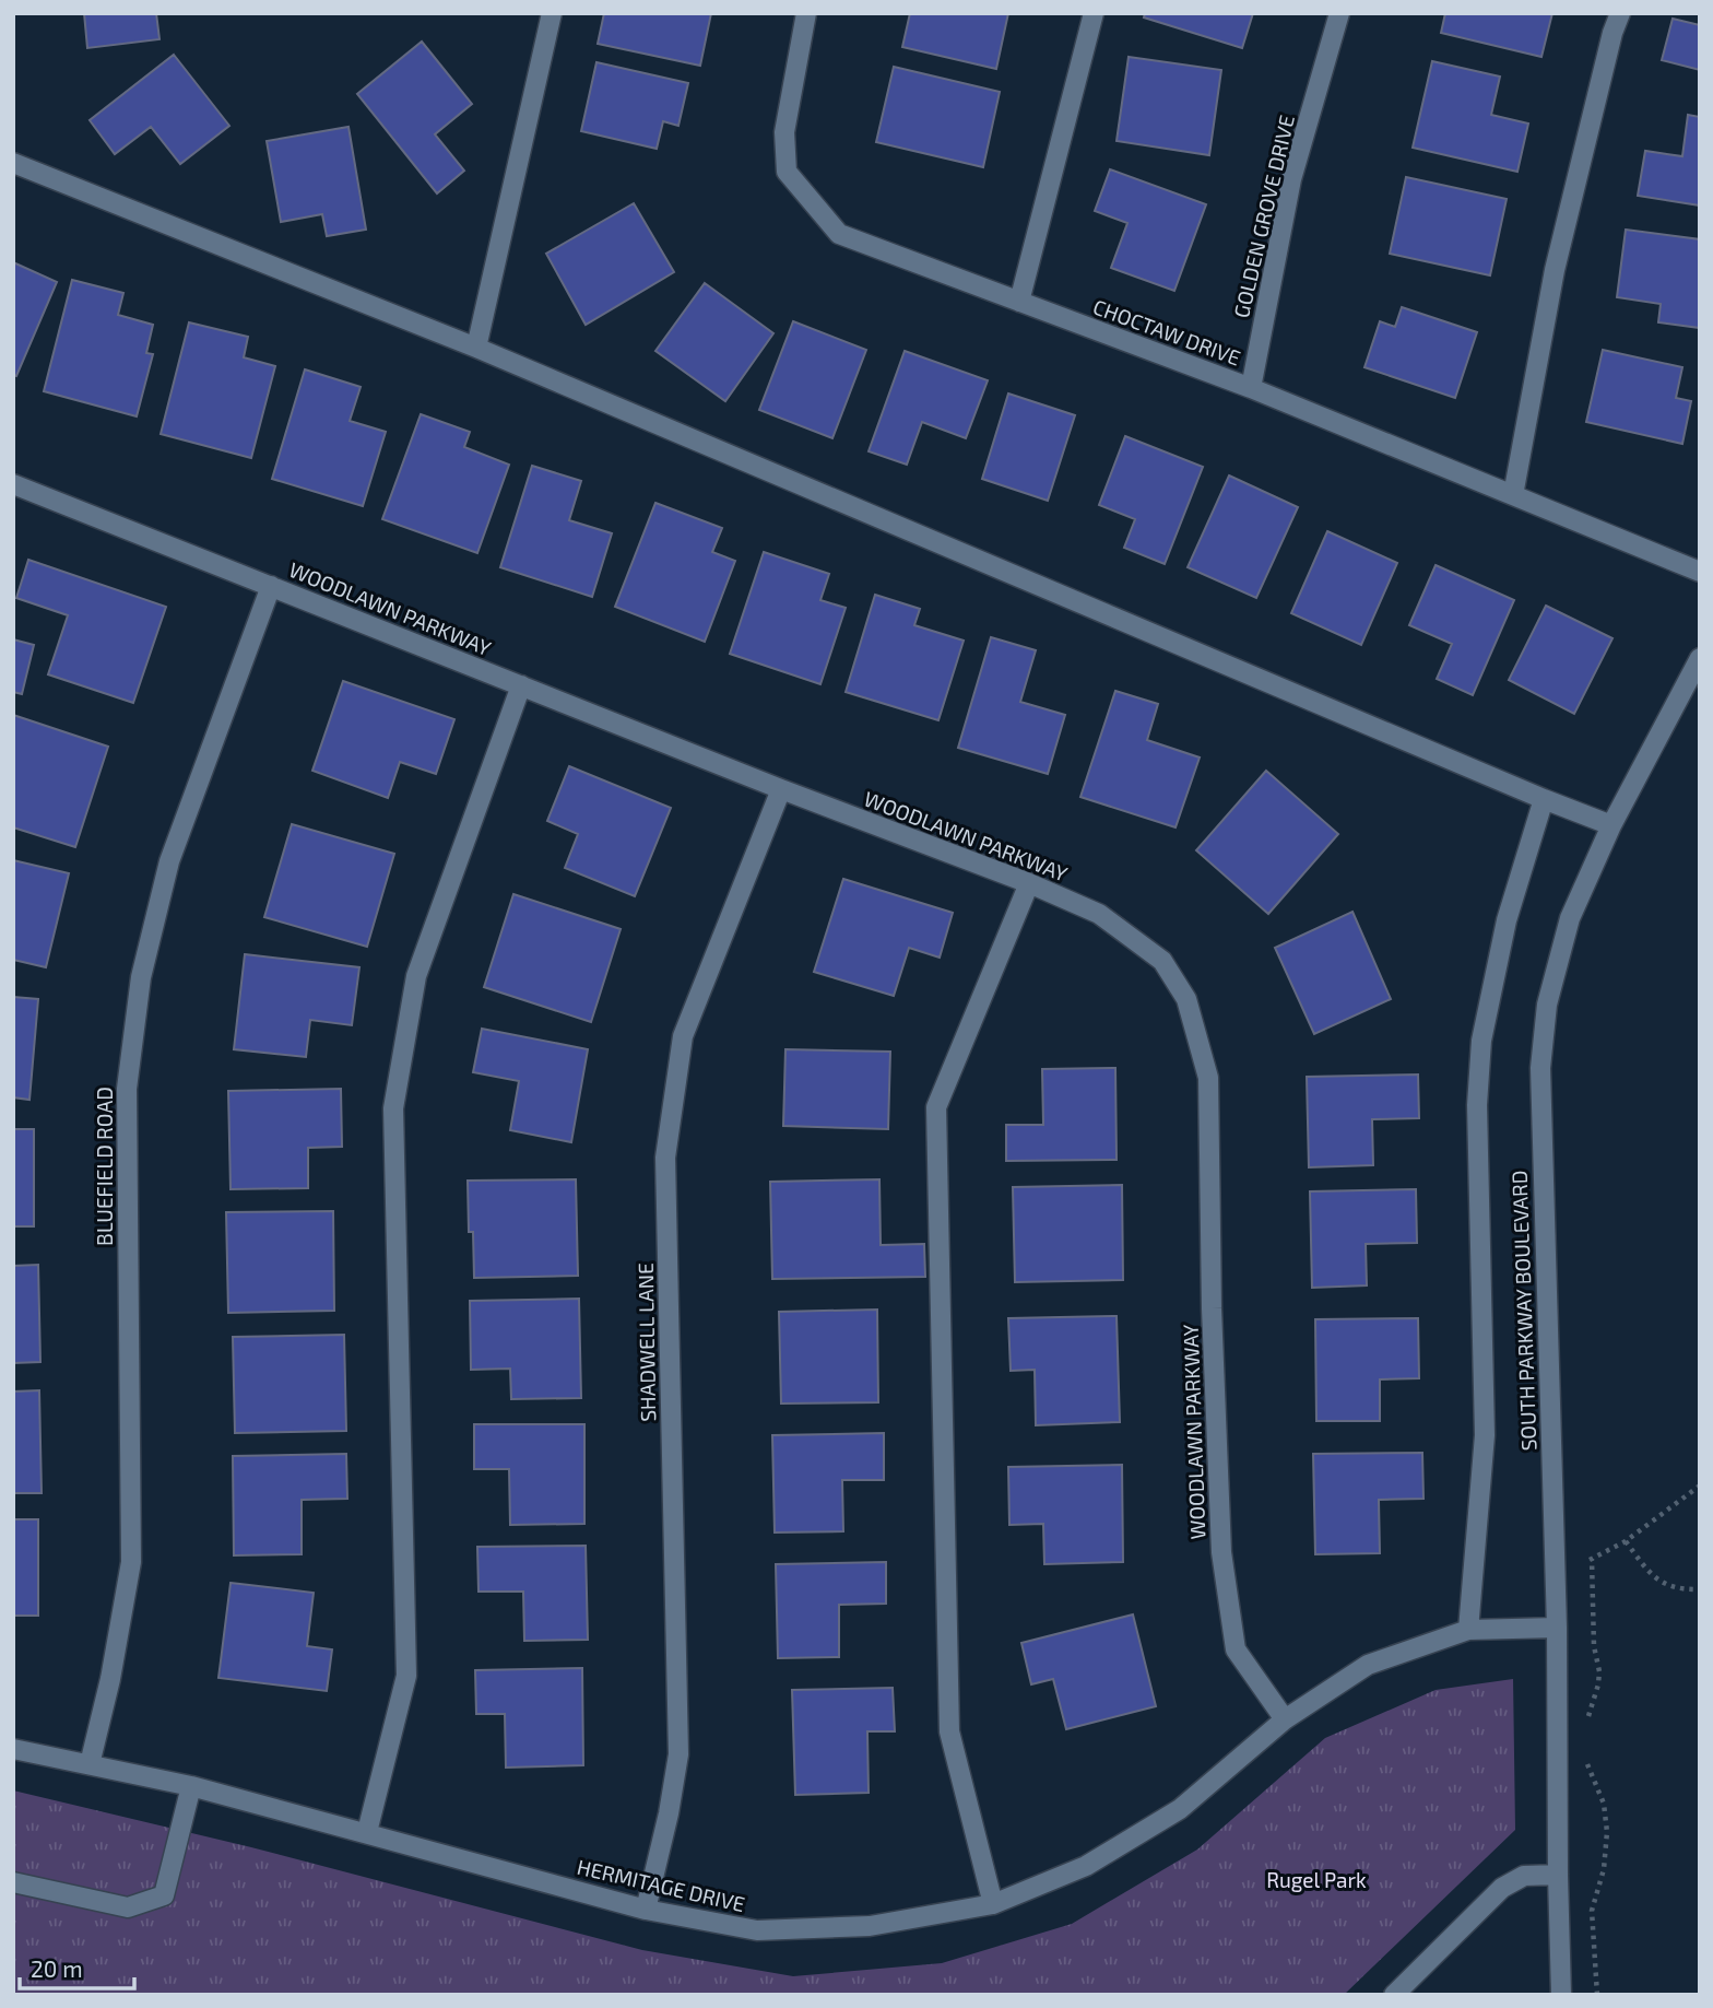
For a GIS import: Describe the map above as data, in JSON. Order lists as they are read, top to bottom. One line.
{"streets":{"street":["GOLDEN GROVE DRIVE","CHOCTAW DRIVE","WOODLAWN PARKWAY","BLUEFIELD ROAD","SOUTH PARKWAY BOULEVARD","SHADWELL LANE","HERMITAGE DRIVE"]},"crossings":[["GOLDEN GROVE DRIVE","CHOCTAW DRIVE"],["WOODLAWN PARKWAY","BLUEFIELD ROAD"],["WOODLAWN PARKWAY","SHADWELL LANE"],["WOODLAWN PARKWAY","HERMITAGE DRIVE"],["BLUEFIELD ROAD","HERMITAGE DRIVE"],["SOUTH PARKWAY BOULEVARD","HERMITAGE DRIVE"],["SHADWELL LANE","HERMITAGE DRIVE"]],"parks":["Rugel Park"],"scale_bar":"20 m"}
